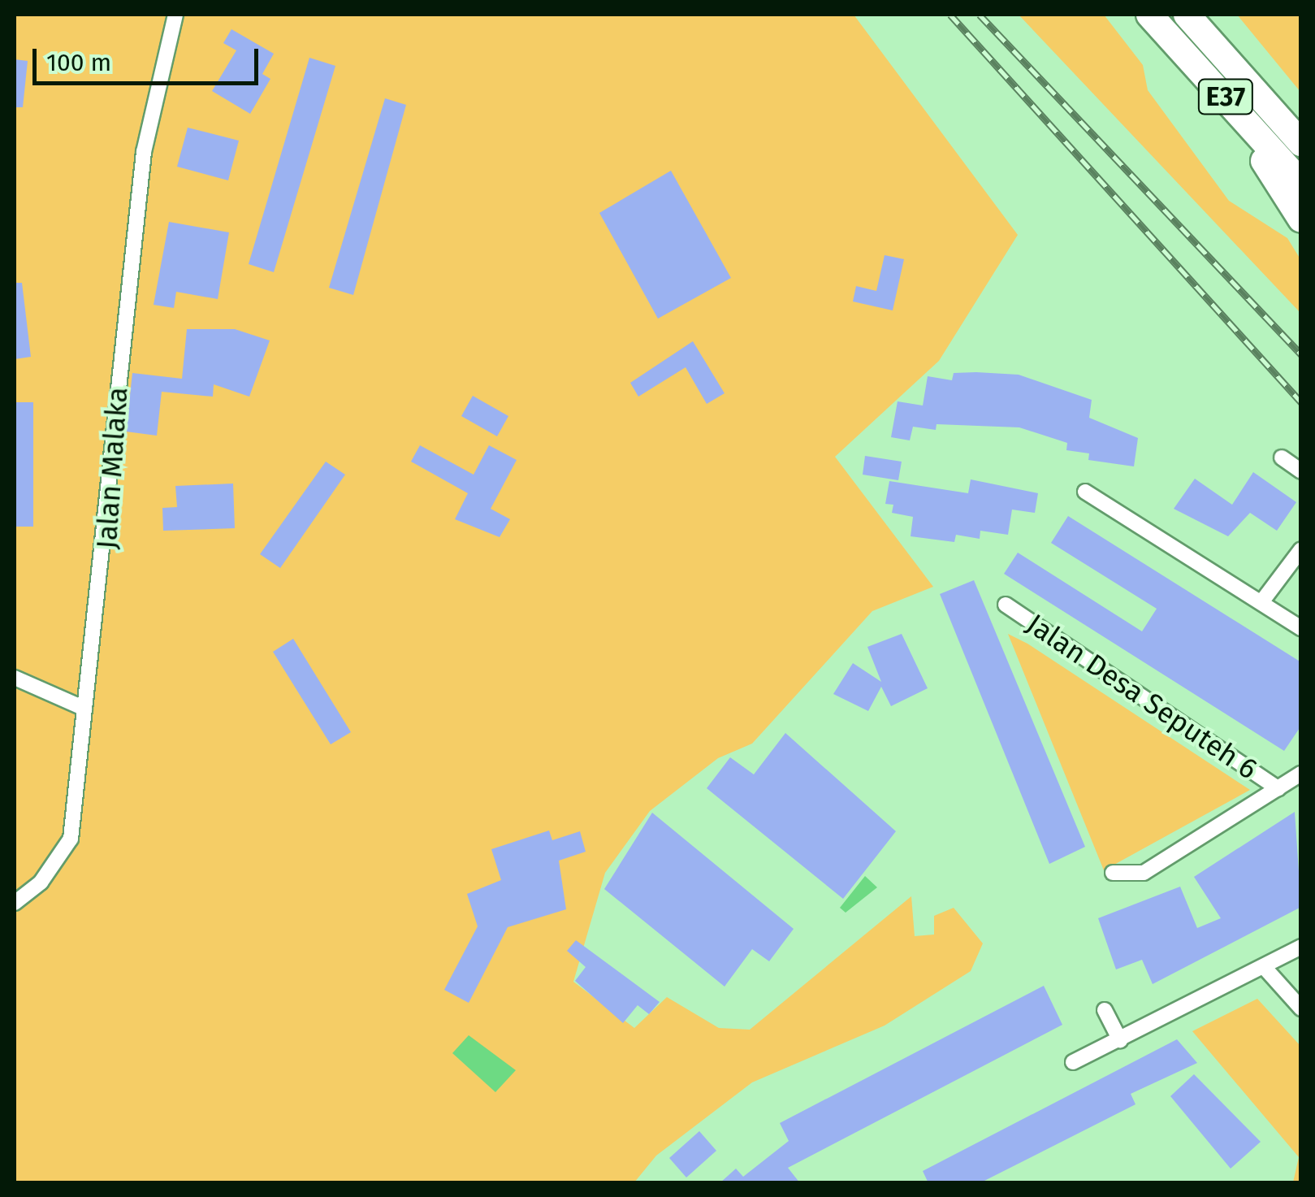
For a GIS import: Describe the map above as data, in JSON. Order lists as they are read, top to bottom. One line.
{"streets":{"highway":["E37"],"street":["Jalan Malaka","Jalan Desa Seputeh 6"]},"scale_bar":"100 m"}
